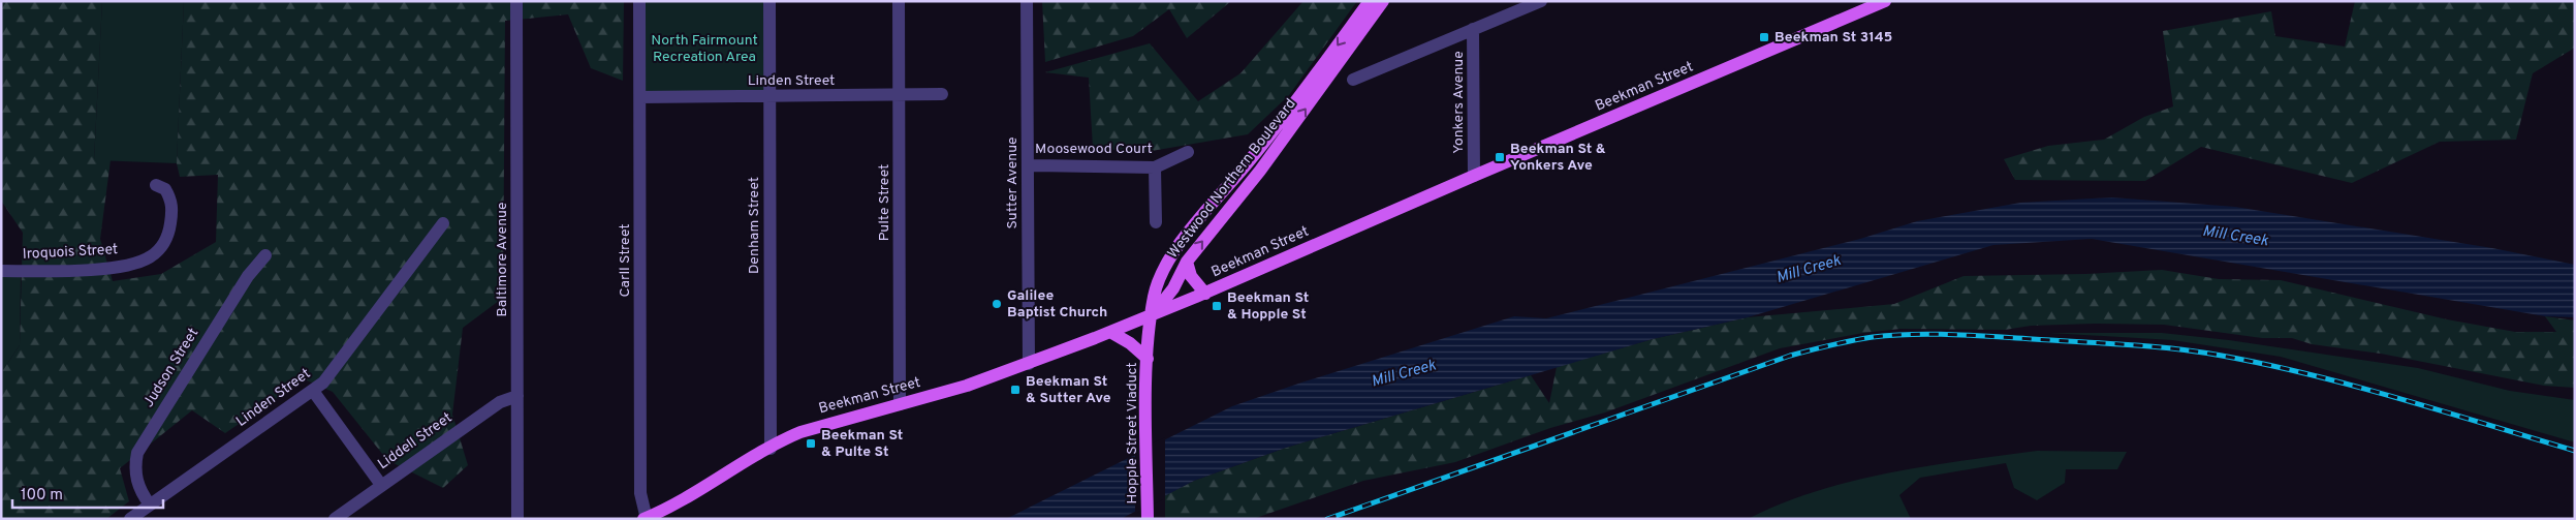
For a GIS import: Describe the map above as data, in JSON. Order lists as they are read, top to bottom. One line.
{"streets":{"main road":["Beekman Street","Westwood Northern Boulevard","Hopple Street Viaduct"],"street":["Linden Street","Yonkers Avenue","Moosewood Court","Sutter Avenue","Pulte Street","Denham Street","Iroquois Street","Baltimore Avenue","Carll Street","Judson Street","Liddell Street"]},"crossings":[["Linden Street","Pulte Street"],["Linden Street","Denham Street"],["Linden Street","Carll Street"],["Linden Street","Judson Street"],["Beekman Street","Yonkers Avenue"],["Beekman Street","Westwood Northern Boulevard"],["Beekman Street","Sutter Avenue"],["Beekman Street","Pulte Street"],["Beekman Street","Denham Street"],["Beekman Street","Carll Street"],["Beekman Street","Hopple Street Viaduct"],["Moosewood Court","Sutter Avenue"],["Westwood Northern Boulevard","Hopple Street Viaduct"],["Baltimore Avenue","Liddell Street"]],"water":["Mill Creek"],"parks":["North Fairmount Recreation Area"],"places":{"transit":["Beekman St 3145","Beekman St & Yonkers Ave","Beekman St & Hopple St","Beekman St & Sutter Ave","Beekman St & Pulte St"],"other":["Galilee Baptist Church"]},"scale_bar":"100 m"}
